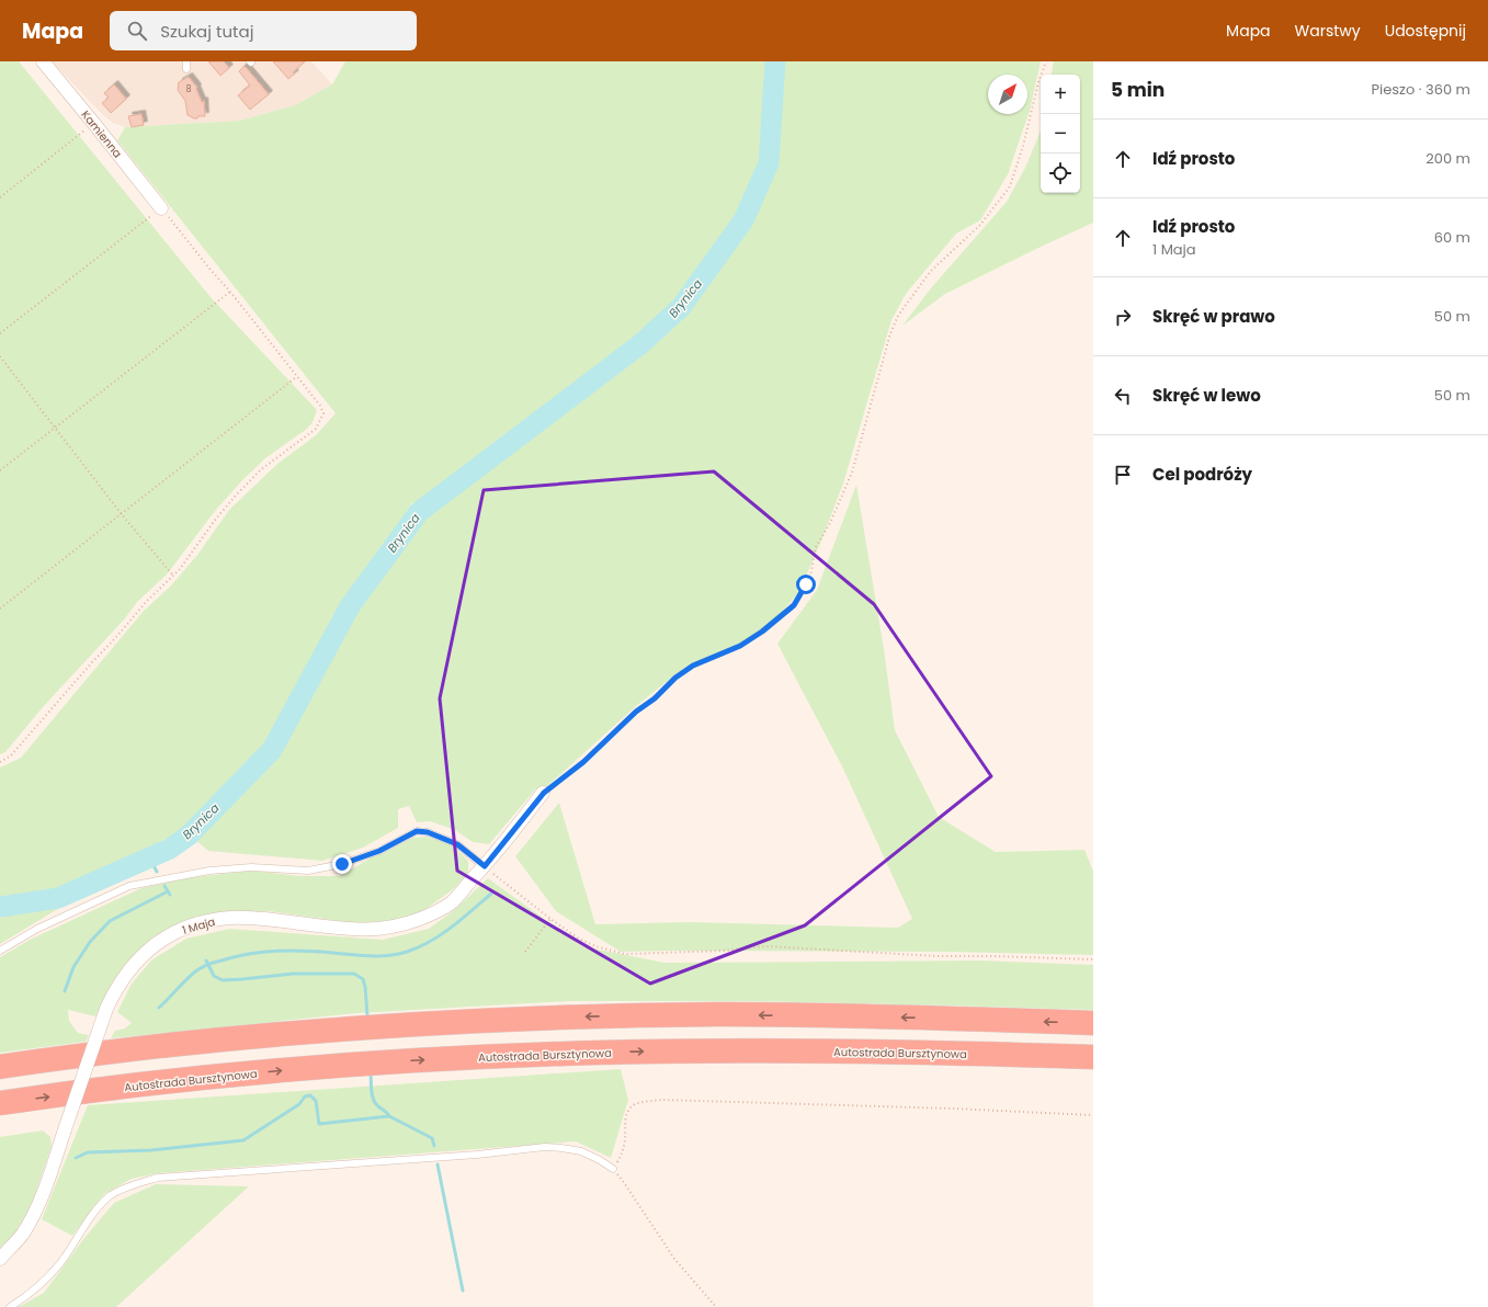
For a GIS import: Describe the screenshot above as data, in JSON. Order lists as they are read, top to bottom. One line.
{"streets":{"highway":["Autostrada Bursztynowa"],"street":["Kamienna","1 Maja"]},"water":["Brynica"],"house_numbers":["8"],"north":"top right","page":{"header":"Mapa","search":"Szukaj tutaj","nav":["Mapa","Warstwy","Udostępnij"],"heading":["5 min","Pieszo · 360 m"],"map_buttons":["+","−"],"list":[["Idź prosto","200 m"],["Idź prosto","1 Maja","60 m"],["Skręć w prawo","50 m"],["Skręć w lewo","50 m"],"Cel podróży"]}}
